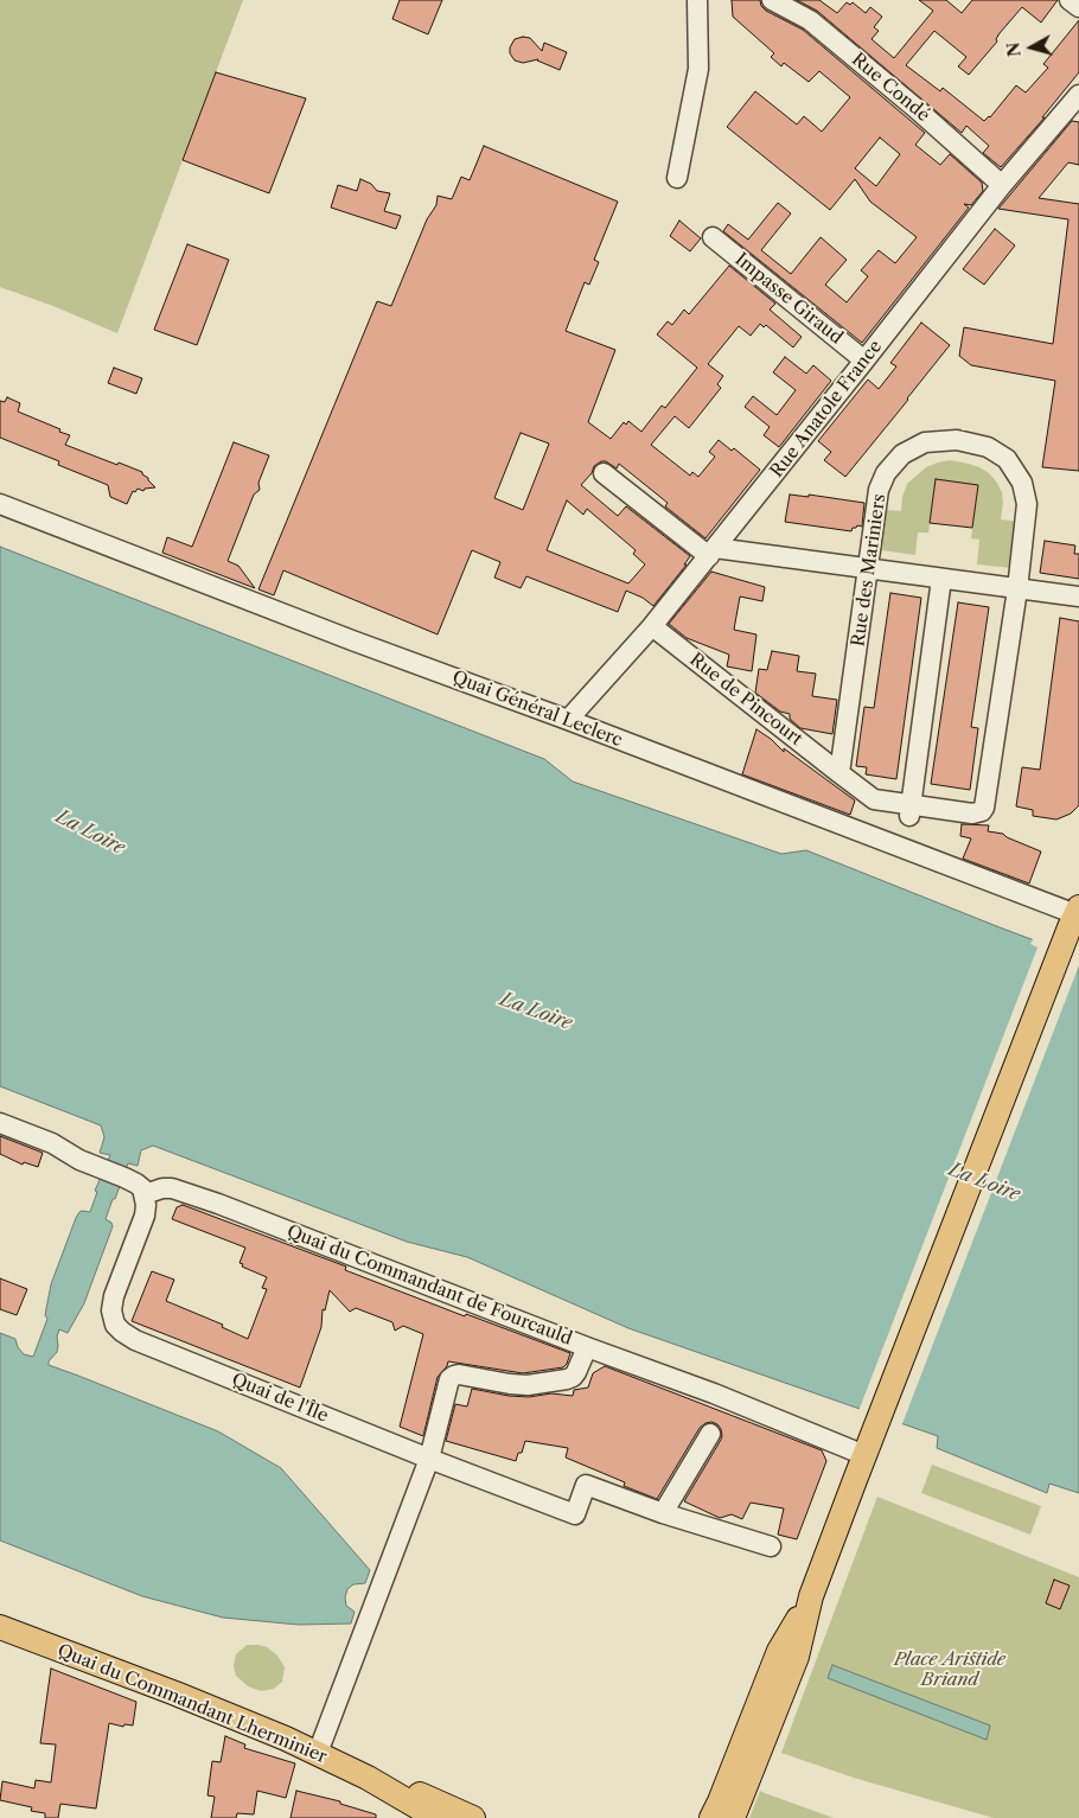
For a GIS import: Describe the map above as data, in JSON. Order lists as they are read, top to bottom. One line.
{"streets":{"main road":["Quai du Commandant Lherminier"],"street":["Rue Condé","Impasse Giraud","Rue Anatole France","Rue des Mariniers","Rue de Pincourt","Quai Général Leclerc","Quai du Commandant de Fourcauld","Quai de l'Île"]},"crossings":[["Rue Condé","Rue Anatole France"],["Impasse Giraud","Rue Anatole France"],["Rue Anatole France","Rue de Pincourt"],["Rue Anatole France","Quai Général Leclerc"],["Rue des Mariniers","Rue de Pincourt"],["Quai du Commandant de Fourcauld","Quai de l'Île"]],"water":["La Loire"],"parks":["Place Aristide Briand"],"north":"left"}
